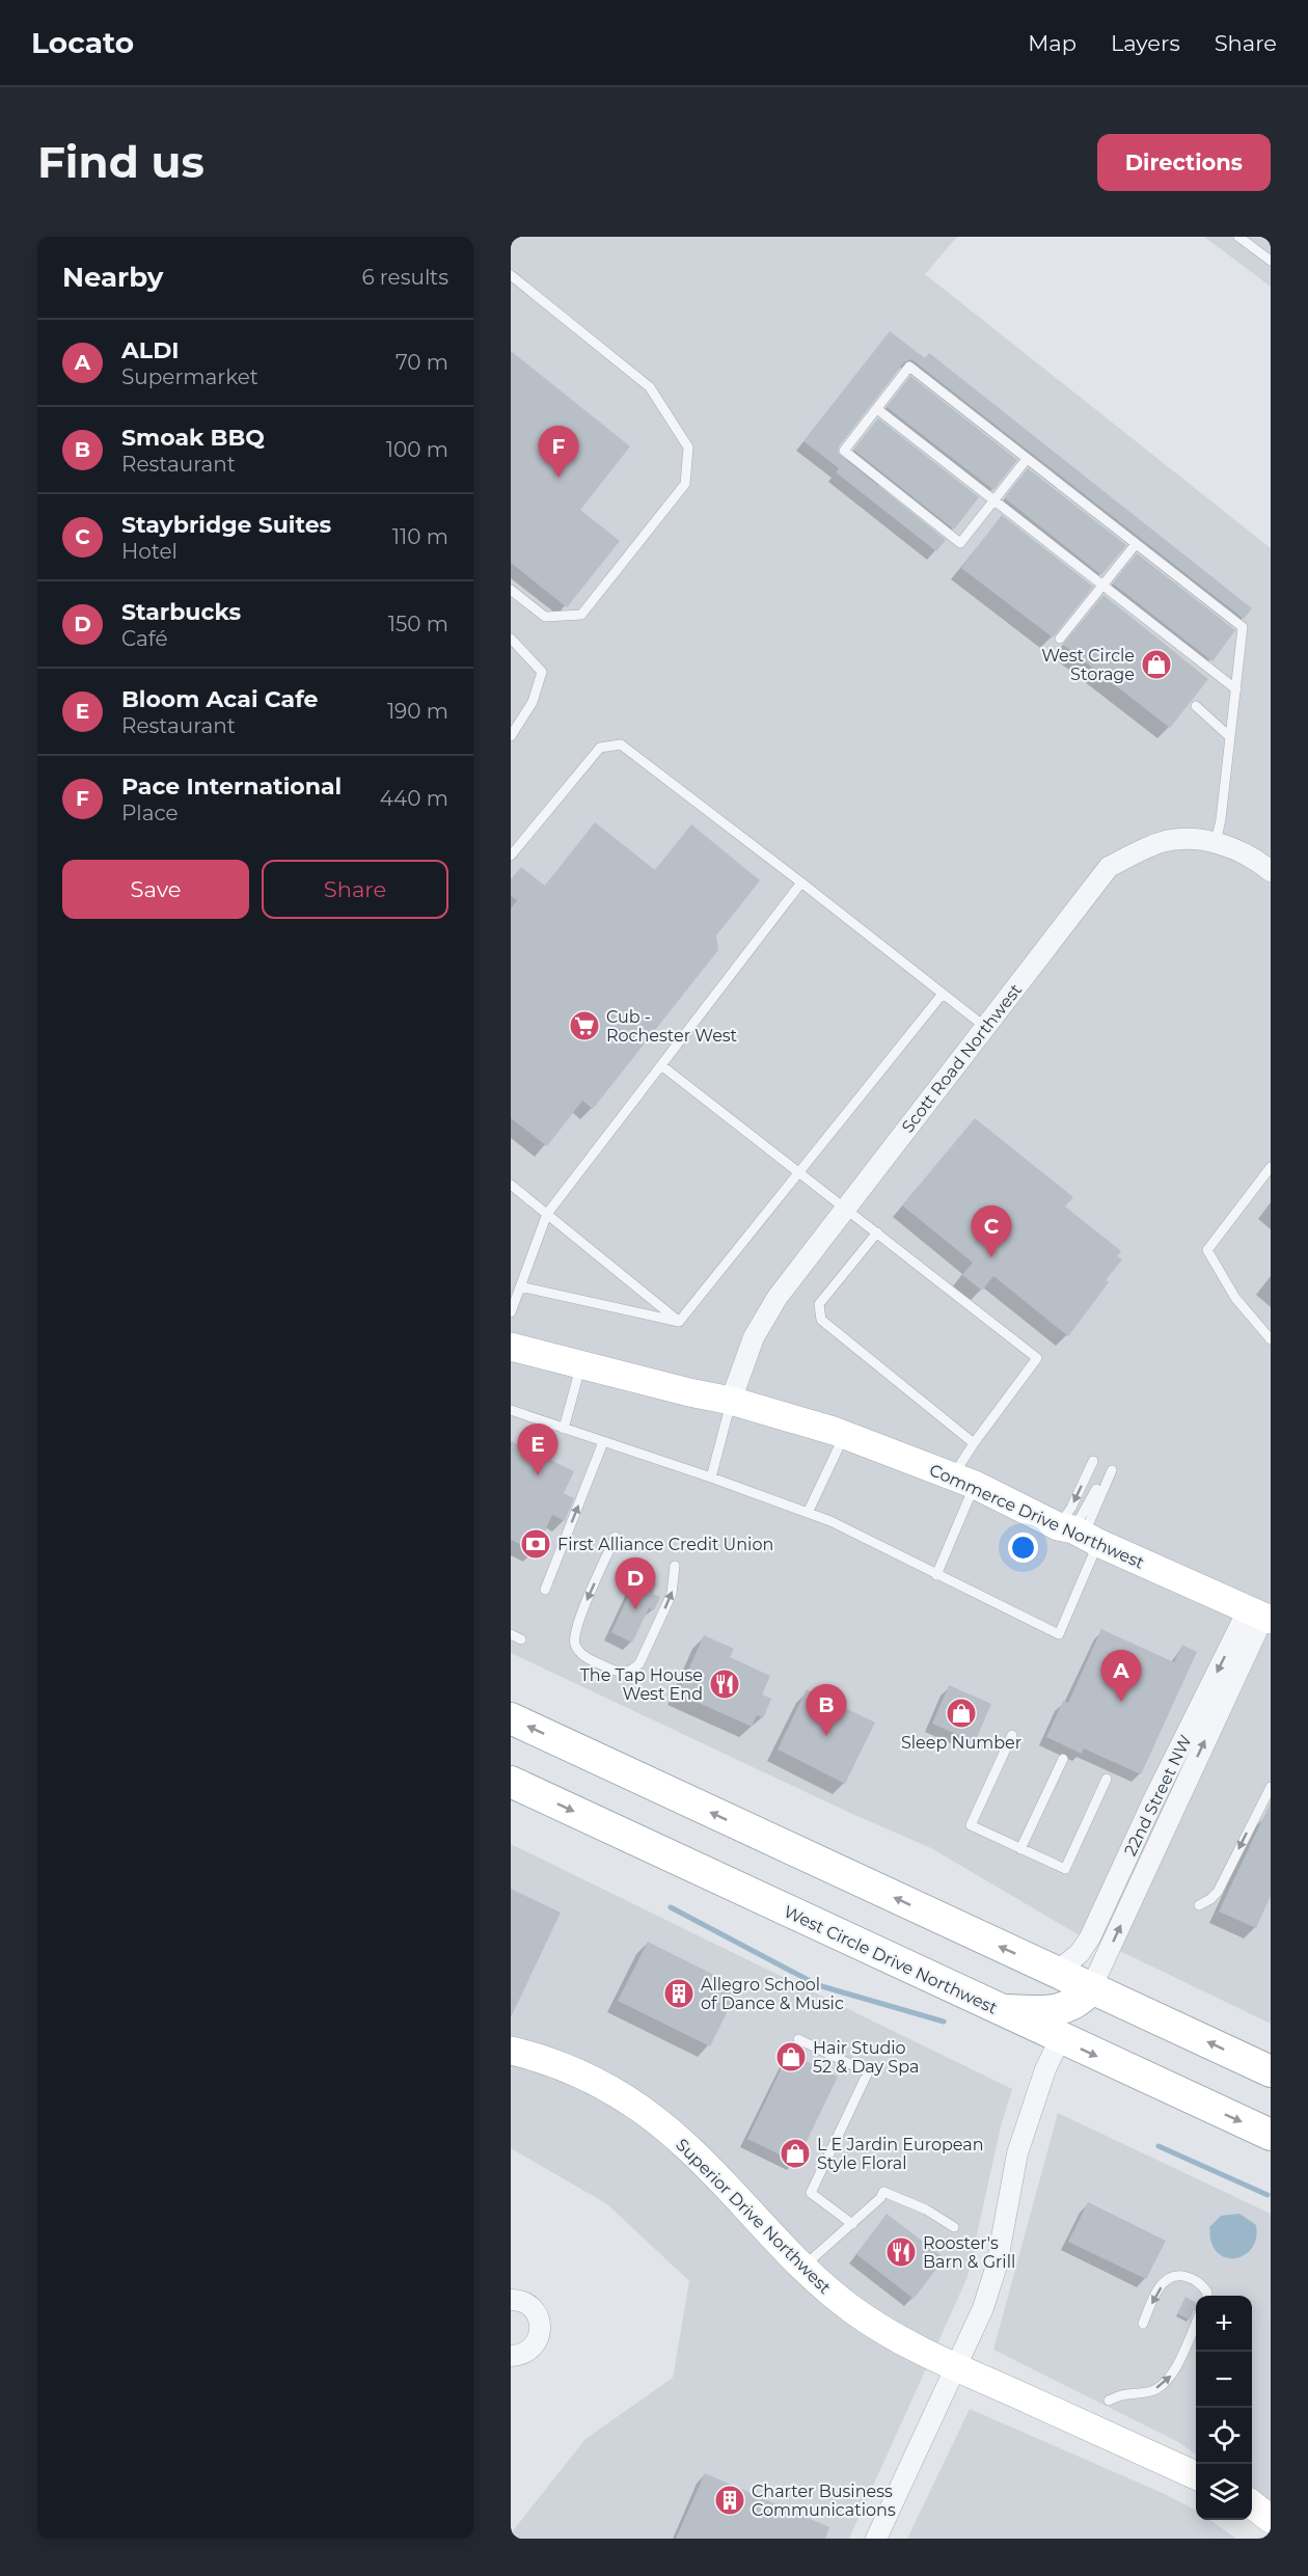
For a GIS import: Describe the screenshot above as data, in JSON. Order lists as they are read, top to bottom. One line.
{"streets":{"main road":["West Circle Drive Northwest"],"street":["Scott Road Northwest","Commerce Drive Northwest","22nd Street NW","Superior Drive Northwest"]},"crossings":[["Scott Road Northwest","Commerce Drive Northwest"],["Commerce Drive Northwest","22nd Street NW"]],"places":{"shop":["West Circle Storage","Sleep Number","Hair Studio 52 & Day Spa","L E Jardin European Style Floral"],"supermarket":["Cub - Rochester West"],"bank":["First Alliance Credit Union"],"restaurant":["The Tap House West End","Rooster's Barn & Grill"],"building":["Allegro School of Dance & Music","Charter Business Communications"]},"page":{"header":"Locato","nav":["Map","Layers","Share"],"buttons":["Directions",["Save","Share"]],"title":"Find us","heading":["Nearby","6 results"],"list":[{"mark":"A","name":"ALDI","note":"Supermarket","value":"70 m"},{"mark":"B","name":"Smoak BBQ","note":"Restaurant","value":"100 m"},{"mark":"C","name":"Staybridge Suites","note":"Hotel","value":"110 m"},{"mark":"D","name":"Starbucks","note":"Café","value":"150 m"},{"mark":"E","name":"Bloom Acai Cafe","note":"Restaurant","value":"190 m"},{"mark":"F","name":"Pace International","note":"Place","value":"440 m"}],"pins":["F","C","E","D","A","B"],"map_buttons":["+","−"]}}
